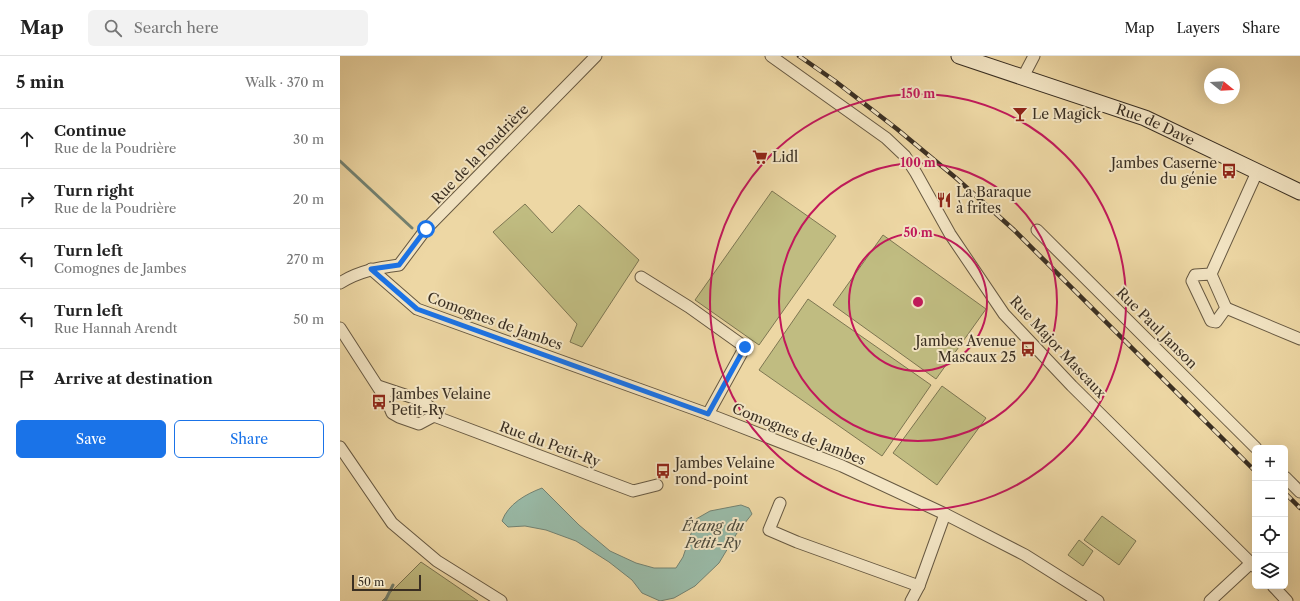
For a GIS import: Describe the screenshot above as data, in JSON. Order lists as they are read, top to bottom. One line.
{"streets":{"main road":["Rue de Dave"],"street":["Rue de la Poudrière","Comognes de Jambes","Rue Paul Janson","Rue Major Mascaux","Rue du Petit-Ry"]},"crossings":[["Rue de la Poudrière","Comognes de Jambes"]],"water":["Étang du Petit-Ry"],"places":{"bar":["Le Magick"],"supermarket":["Lidl"],"bus stop":["Jambes Caserne du génie","Jambes Avenue Mascaux 25","Jambes Velaine Petit-Ry","Jambes Velaine rond-point"],"restaurant":["La Baraque à frites"]},"scale_bar":"50 m","north":"right","page":{"header":"Map","search":"Search here","nav":["Map","Layers","Share"],"heading":["5 min","Walk · 370 m"],"list":[["Continue","Rue de la Poudrière","30 m"],["Turn right","Rue de la Poudrière","20 m"],["Turn left","Comognes de Jambes","270 m"],["Turn left","Rue Hannah Arendt","50 m"],"Arrive at destination"],"buttons":["Save","Share"],"map_buttons":["+","−"],"scale":"50 m"},"rings":["150 m","100 m","50 m"]}
